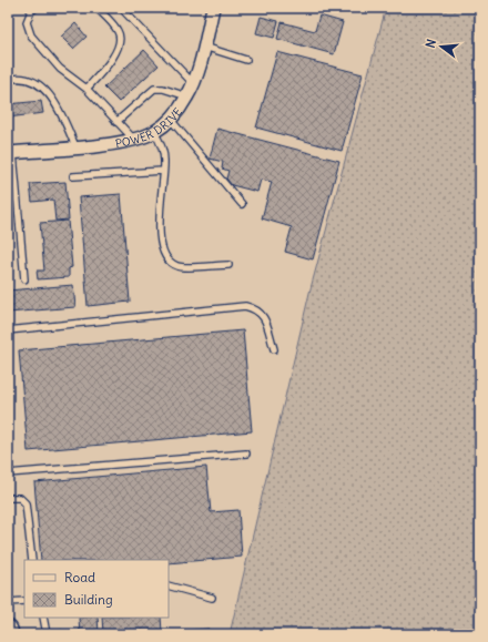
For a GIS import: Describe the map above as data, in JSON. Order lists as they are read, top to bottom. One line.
{"streets":{"street":["POWER DRIVE"]},"legend":["Road","Building"],"north":"left"}
